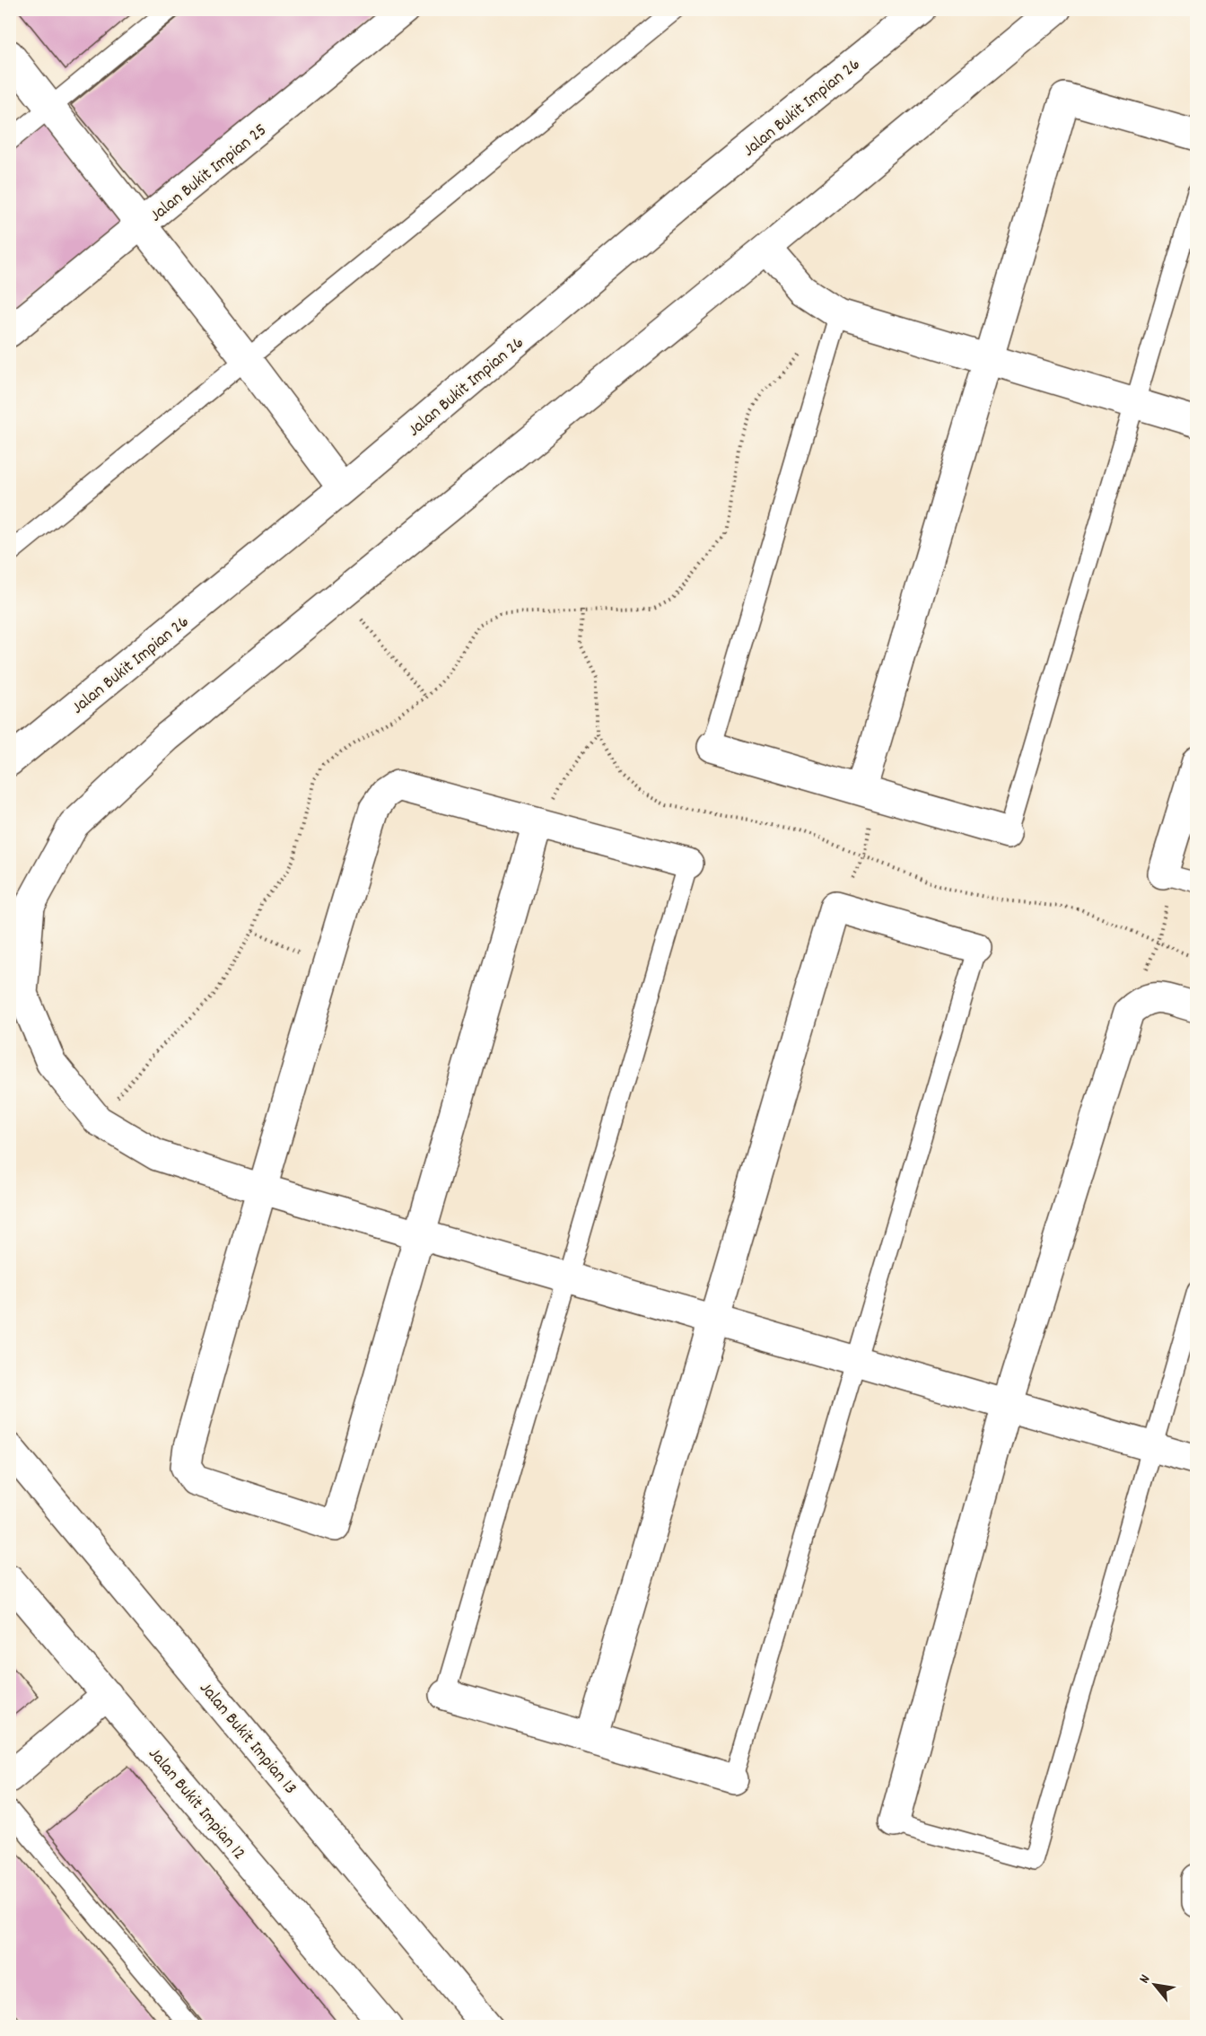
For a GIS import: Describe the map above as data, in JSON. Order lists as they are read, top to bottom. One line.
{"streets":{"street":["Jalan Bukit Impian 26","Jalan Bukit Impian 25","Jalan Bukit Impian 13","Jalan Bukit Impian 12"]},"north":"top left"}
